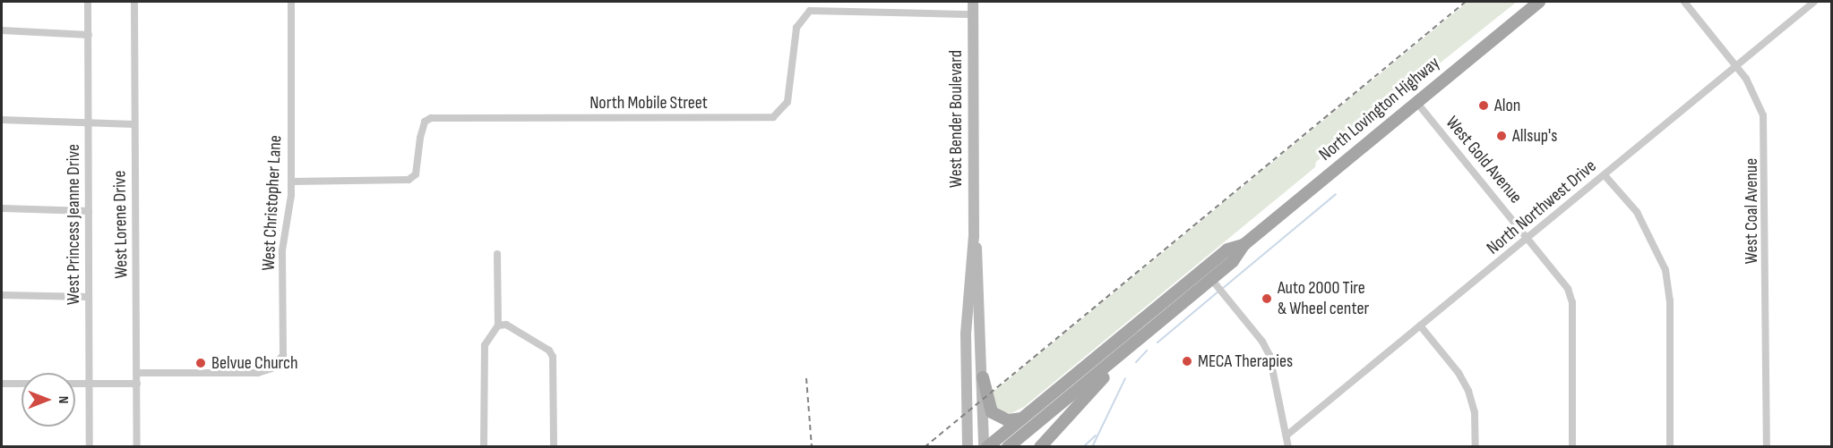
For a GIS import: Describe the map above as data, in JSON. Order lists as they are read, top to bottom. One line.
{"streets":{"main road":["North Lovington Highway","West Bender Boulevard"],"street":["North Mobile Street","West Gold Avenue","West Christopher Lane","North Northwest Drive","West Coal Avenue","West Princess Jeanne Drive","West Lorene Drive"]},"crossings":[["North Mobile Street","West Bender Boulevard"],["North Mobile Street","West Christopher Lane"],["North Lovington Highway","West Bender Boulevard"],["North Lovington Highway","West Gold Avenue"],["West Gold Avenue","North Northwest Drive"],["West Christopher Lane","West Lorene Drive"],["North Northwest Drive","West Coal Avenue"]],"places":["Alon","Allsup's","Auto 2000 Tire & Wheel center","MECA Therapies","Belvue Church"],"north":"right"}
